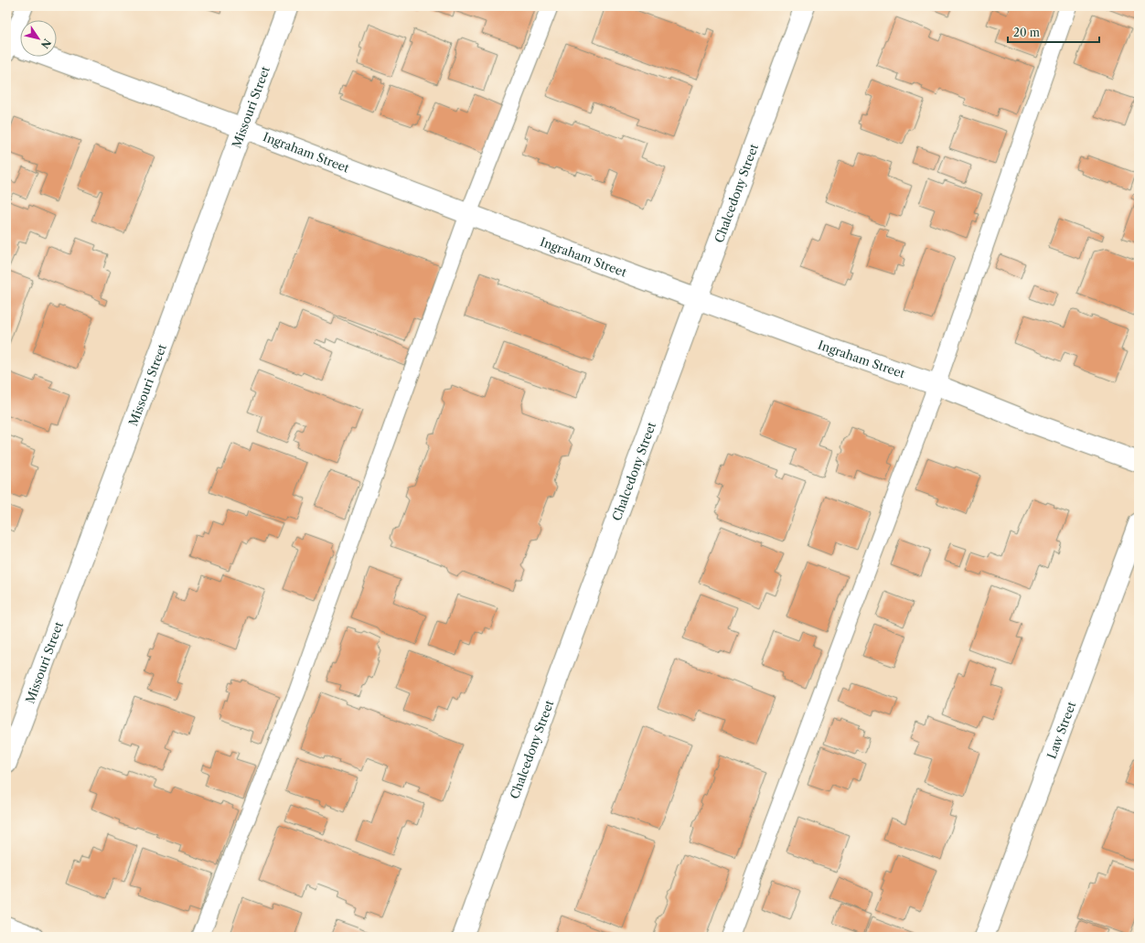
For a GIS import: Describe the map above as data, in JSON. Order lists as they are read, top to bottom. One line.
{"streets":{"street":["Missouri Street","Ingraham Street","Chalcedony Street","Law Street"]},"crossings":[["Missouri Street","Ingraham Street"],["Ingraham Street","Chalcedony Street"]],"scale_bar":"20 m","north":"bottom right"}
